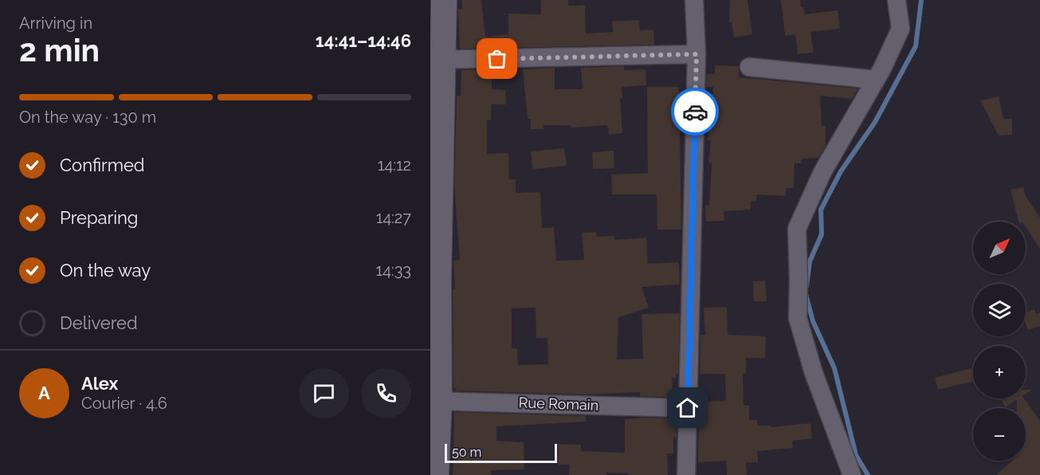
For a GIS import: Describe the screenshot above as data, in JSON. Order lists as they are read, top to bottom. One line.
{"streets":{"street":["Rue Romain"]},"scale_bar":"50 m","north":"top right","page":{"heading":["2 min","Arriving in","14:41–14:46"],"panel":["Alex","Courier · 4.6"],"bar":"On the way · 130 m","list":[["Confirmed","14:12"],["Preparing","14:27"],["On the way","14:33"],"Delivered"],"map_buttons":["+","−"],"round":"A","scale":"50 m"}}
